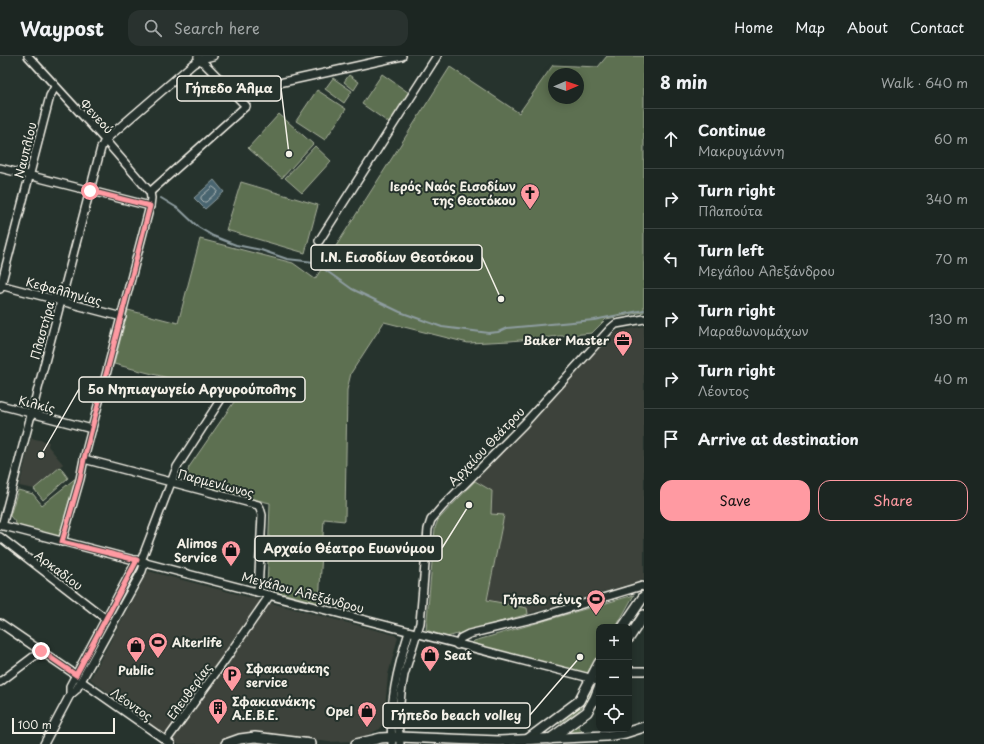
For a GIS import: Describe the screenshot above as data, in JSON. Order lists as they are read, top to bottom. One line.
{"streets":{"street":["Φενεού","Ναυπλίου","Κεφαλληνίας","Πλαστήρα","Κιλκίς","Αρχαίου Θεάτρου","Παρμενίωνος","Αρκαδίου","Μεγάλου Αλεξάνδρου","Ελευθερίας","Λέοντος"]},"crossings":[["Φενεού","Ναυπλίου"],["Φενεού","Πλαστήρα"],["Ναυπλίου","Κεφαλληνίας"],["Κεφαλληνίας","Πλαστήρα"],["Πλαστήρα","Κιλκίς"],["Πλαστήρα","Μεγάλου Αλεξάνδρου"],["Αρχαίου Θεάτρου","Μεγάλου Αλεξάνδρου"],["Παρμενίωνος","Μεγάλου Αλεξάνδρου"],["Μεγάλου Αλεξάνδρου","Ελευθερίας"],["Ελευθερίας","Λέοντος"]],"places":{"other":["Γήπεδο Άλμα","Ι.Ν. Εισοδίων Θεοτόκου","5ο Νηπιαγωγείο Αργυρούπολης","Αρχαίο Θέατρο Ευωνύμου","Γήπεδο beach volley"],"church":["Ιερός Ναός Εισοδίων της Θεοτόκου"],"office":["Baker Master"],"shop":["Alimos Service","Public","Seat","Opel"],"sports":["Γήπεδο τένις","Alterlife"],"parking":["Σφακιανάκης service"],"building":["Σφακιανάκης Α.Ε.Β.Ε."]},"scale_bar":"100 m","north":"right","page":{"header":"Waypost","search":"Search here","nav":["Home","Map","About","Contact"],"heading":["8 min","Walk · 640 m"],"list":[["Continue","Μακρυγιάννη","60 m"],["Turn right","Πλαπούτα","340 m"],["Turn left","Μεγάλου Αλεξάνδρου","70 m"],["Turn right","Μαραθωνομάχων","130 m"],["Turn right","Λέοντος","40 m"],"Arrive at destination"],"buttons":["Save","Share"],"map_buttons":["+","−"],"scale":"100 m"}}
